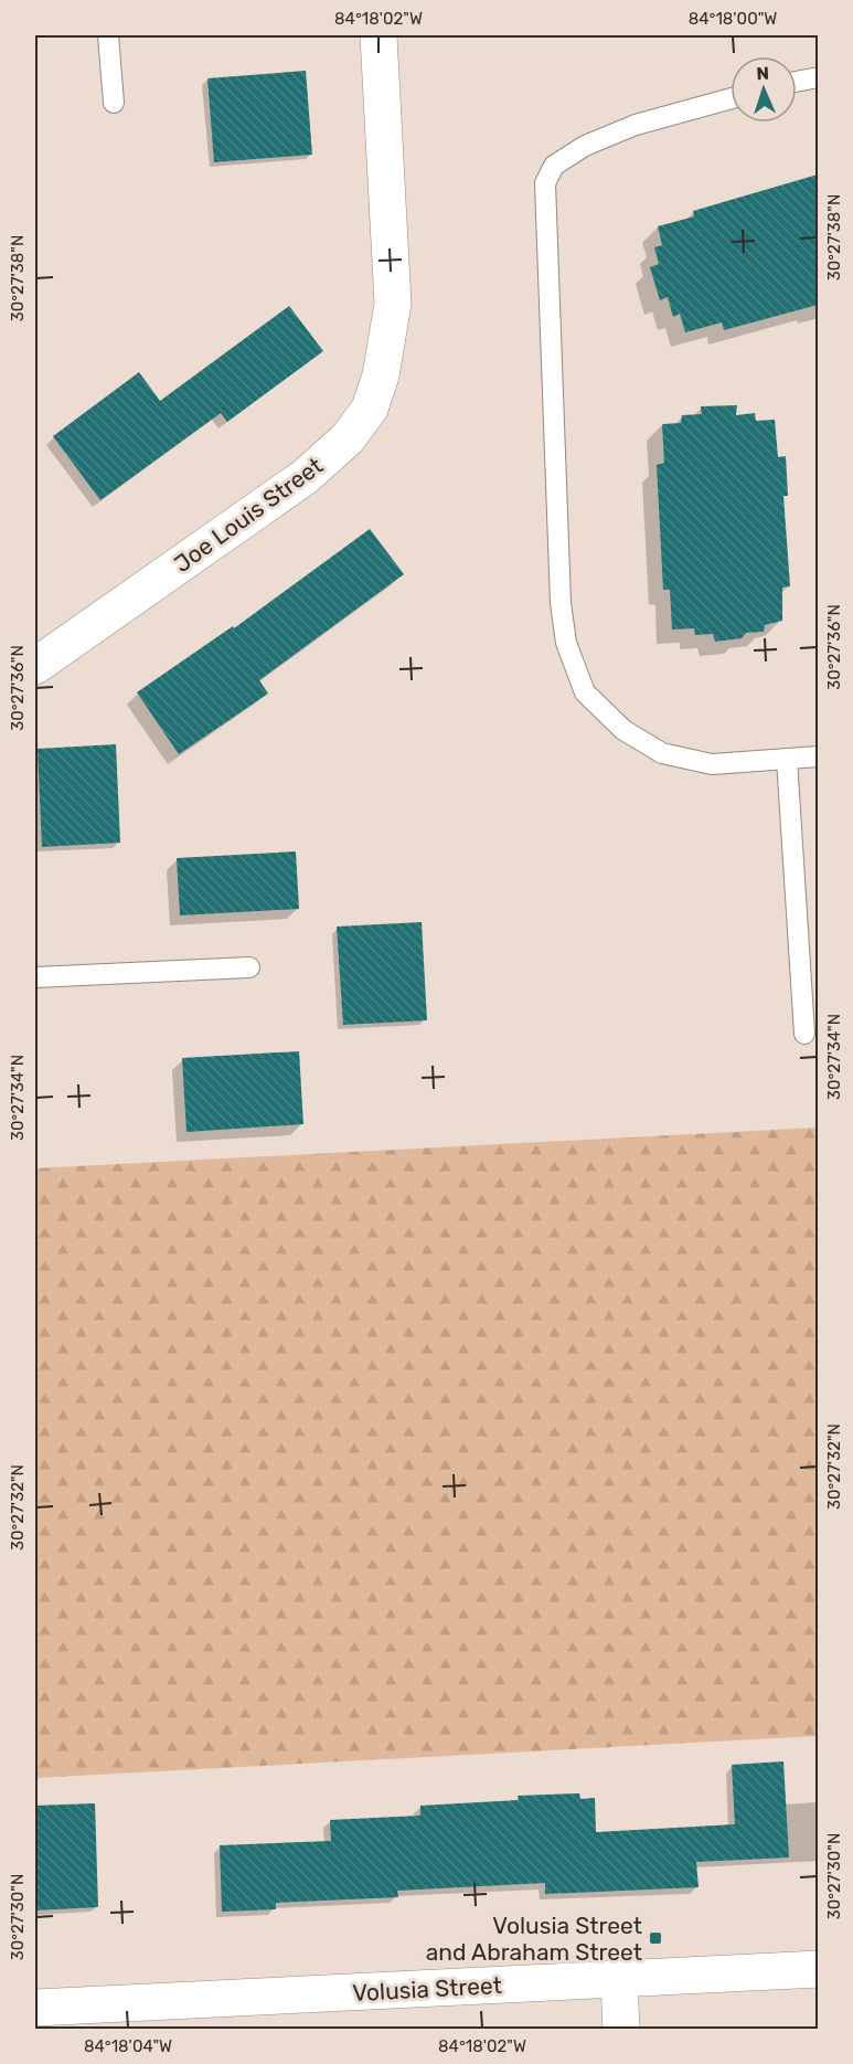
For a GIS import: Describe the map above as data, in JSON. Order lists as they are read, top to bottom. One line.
{"streets":{"street":["Joe Louis Street","Volusia Street"]},"places":{"transit":["Volusia Street and Abraham Street"]},"north":"top","coordinates":["84°18'02\"W","84°18'00\"W","30°27'38\"N","30°27'36\"N","30°27'34\"N","30°27'32\"N","30°27'30\"N","84°18'04\"W"]}
